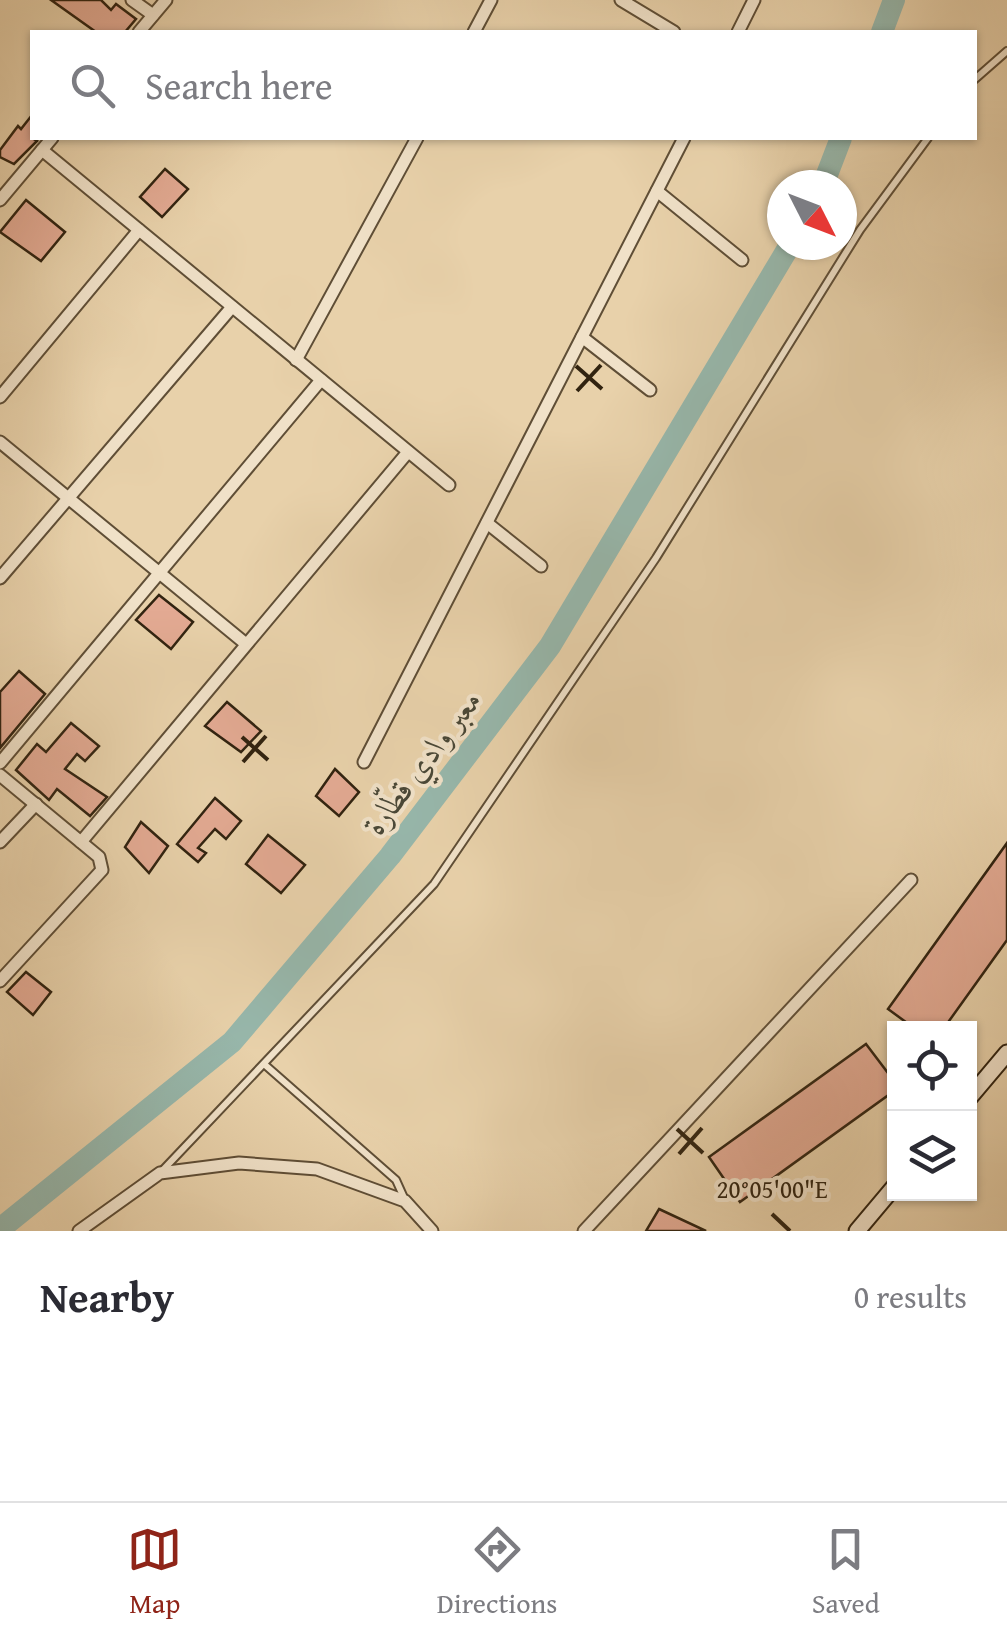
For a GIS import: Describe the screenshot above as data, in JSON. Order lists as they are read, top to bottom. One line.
{"water":["معبر وادي قطّارة"],"north":"bottom right","page":{"search":"Search here","heading":["Nearby","0 results"],"nav":["Map","Directions","Saved"]},"coordinates":["20°05'00\"E"]}
